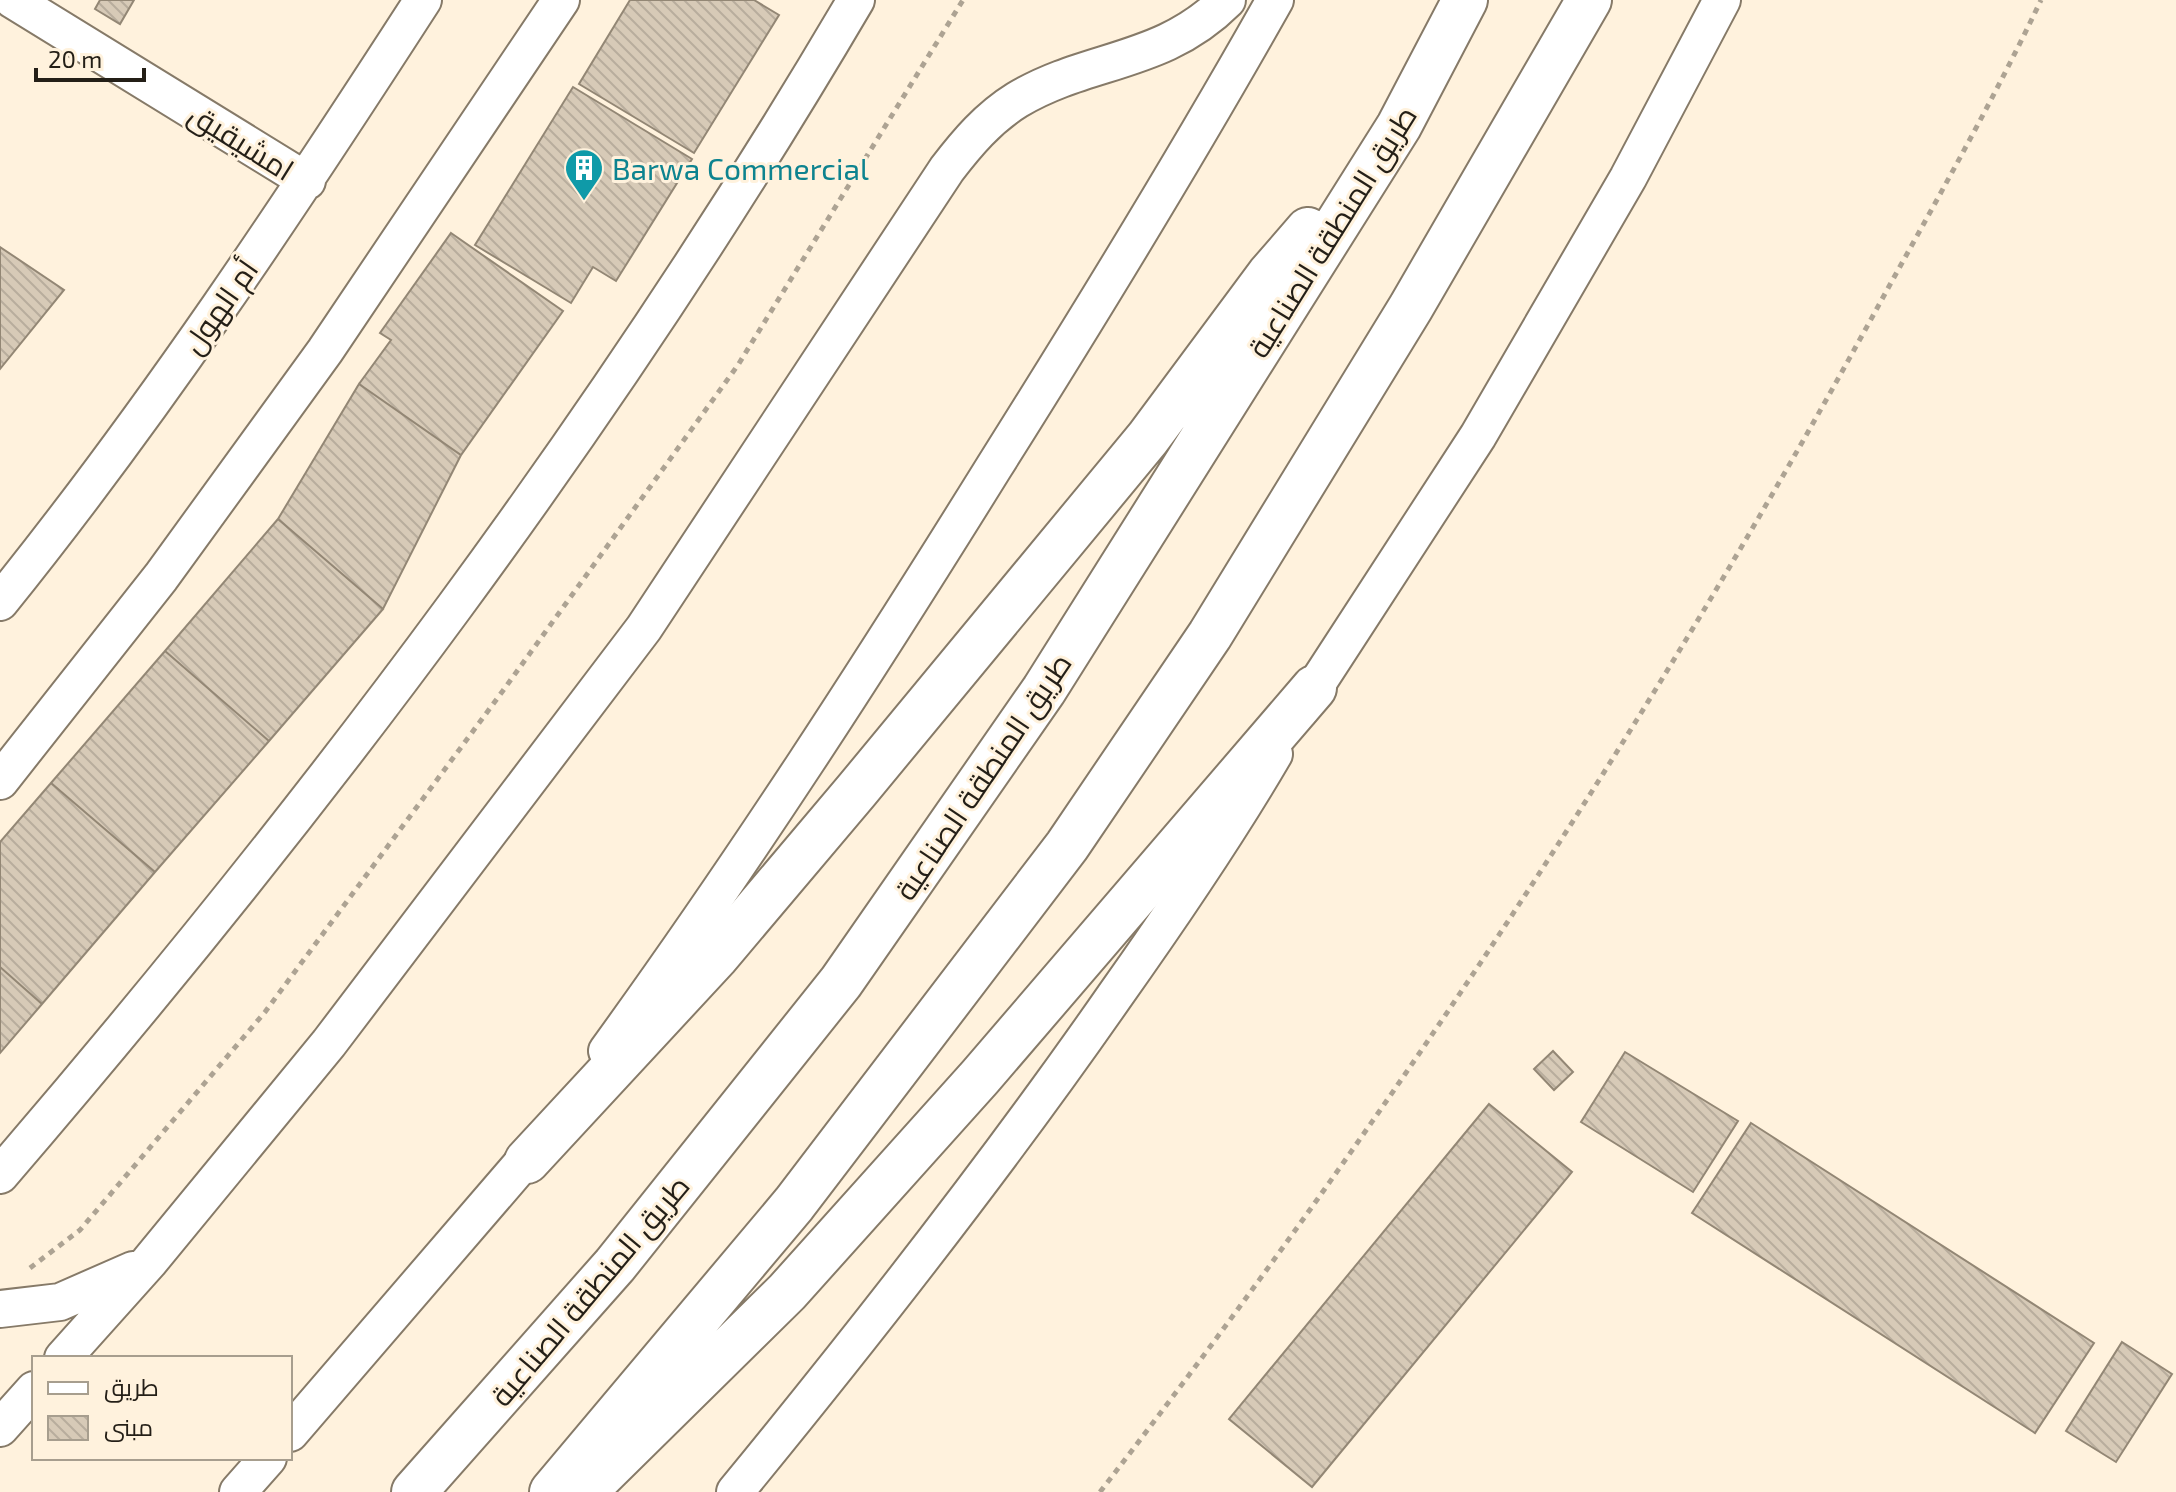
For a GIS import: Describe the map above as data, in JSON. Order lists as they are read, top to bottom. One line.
{"streets":{"highway":["طريق المنطقة الصناعية"],"street":["امشيقيق","أم الهول"]},"crossings":[["امشيقيق","أم الهول"]],"places":{"building":["Barwa Commercial"]},"legend":["طريق","مبنى"],"scale_bar":"20 m"}
